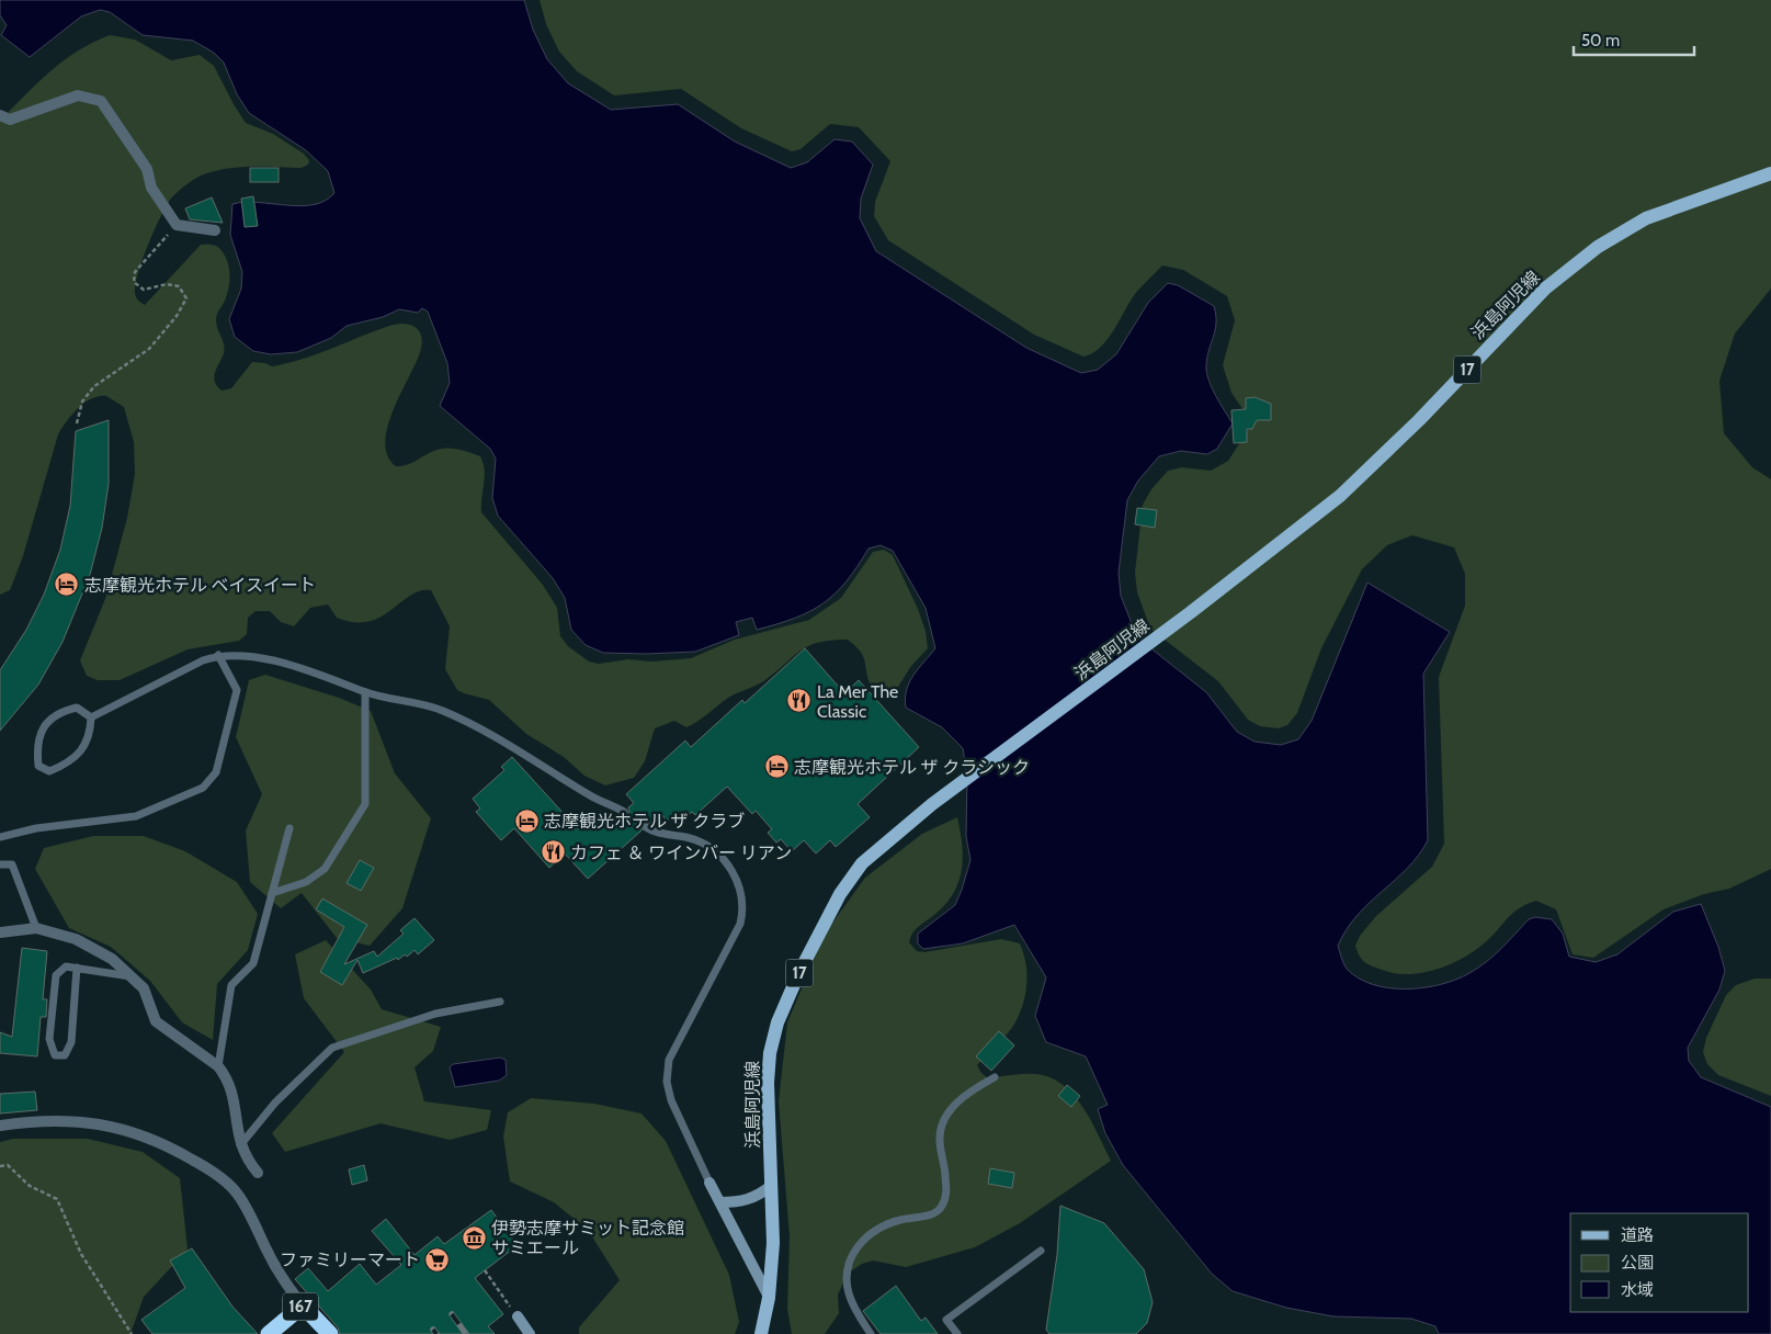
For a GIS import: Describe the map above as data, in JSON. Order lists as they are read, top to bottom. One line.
{"streets":{"highway":["167"],"main road":["浜島阿児線","17"]},"places":{"hotel":["志摩観光ホテル ベイスイート","志摩観光ホテル ザ クラシック","志摩観光ホテル ザ クラブ"],"restaurant":["La Mer The Classic","カフェ ＆ ワインバー リアン"],"museum":["伊勢志摩サミット記念館 サミエール"],"supermarket":["ファミリーマート"]},"legend":["道路","公園","水域"],"scale_bar":"50 m"}
